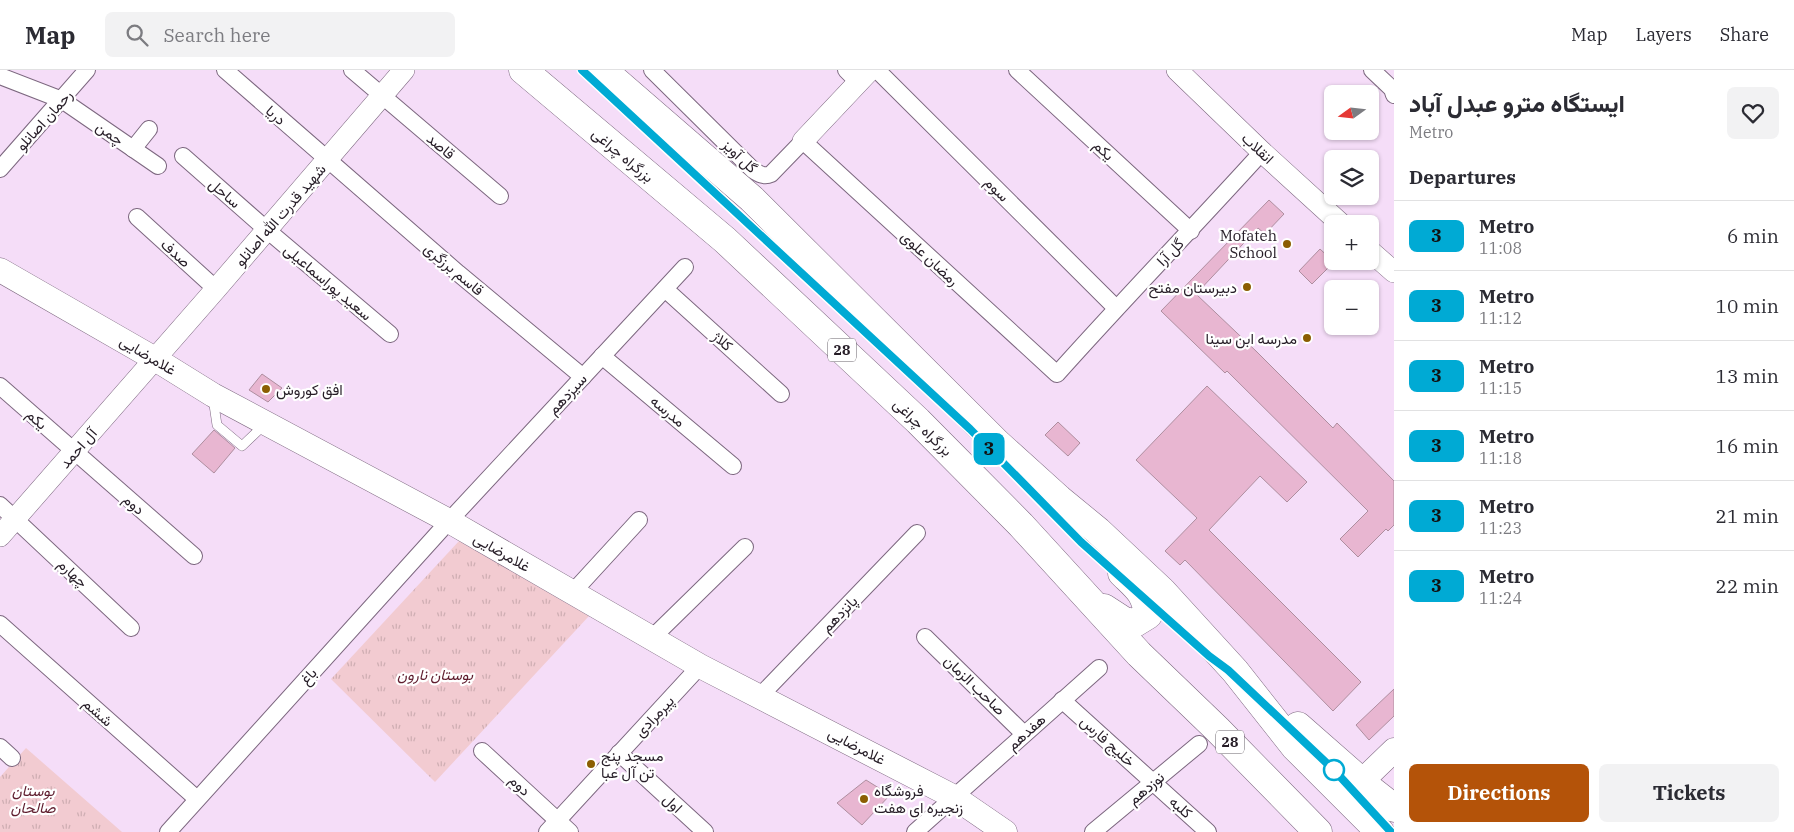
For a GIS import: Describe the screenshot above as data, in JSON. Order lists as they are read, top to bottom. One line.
{"streets":{"highway":["بزرگراه چراغی","28"],"main road":["غلامرضایی"],"street":["دریا","رحمان اصانلو","چمن","قاصد","انقلاب","یکم","گل آویز","سوم","ساحل","شهید قدرت الله اصانلو","گل آرا","صدف","رمضان علوی","قاسم برزگری","سعید پوراسماعیلی","کلاژ","سیزدهم","مدرسه","آل احمد","دوم","چهارم","پانزدهم","باغ","صاحب الزمان","ششم","پیرمرادی","هفدهم","خلیج فارس","نوزدهم","اول","کلبه"]},"crossings":[["دریا","شهید قدرت الله اصانلو"],["دریا","قاسم برزگری"],["رحمان اصانلو","چمن"],["قاصد","شهید قدرت الله اصانلو"],["انقلاب","گل آرا"],["یکم","گل آرا"],["یکم","آل احمد"],["یکم","دوم"],["گل آویز","رمضان علوی"],["سوم","گل آرا"],["ساحل","شهید قدرت الله اصانلو"],["ساحل","سعید پوراسماعیلی"],["شهید قدرت الله اصانلو","صدف"],["شهید قدرت الله اصانلو","قاسم برزگری"],["شهید قدرت الله اصانلو","سعید پوراسماعیلی"],["شهید قدرت الله اصانلو","غلامرضایی"],["شهید قدرت الله اصانلو","آل احمد"],["گل آرا","رمضان علوی"],["قاسم برزگری","سیزدهم"],["کلاژ","سیزدهم"],["غلامرضایی","سیزدهم"],["غلامرضایی","آل احمد"],["غلامرضایی","پانزدهم"],["غلامرضایی","باغ"],["غلامرضایی","پیرمرادی"],["غلامرضایی","هفدهم"],["سیزدهم","مدرسه"],["سیزدهم","باغ"],["آل احمد","دوم"],["آل احمد","چهارم"],["دوم","پیرمرادی"],["باغ","ششم"],["صاحب الزمان","هفدهم"],["پیرمرادی","اول"],["هفدهم","خلیج فارس"],["خلیج فارس","نوزدهم"],["خلیج فارس","کلبه"],["نوزدهم","کلبه"]],"parks":["بوستان نارون","بوستان صالحان"],"places":["Mofateh School","دبیرستان مفتح","مدرسه ابن سینا","افق کوروش","مسجد پنج تن آل عبا","فروشگاه زنجیره ای هفت"],"lines":["metro line 3"],"north":"left","page":{"header":"Map","search":"Search here","nav":["Map","Layers","Share"],"on_map":"3","heading":[["ایستگاه مترو عبدل آباد","Metro"],"Departures"],"map_buttons":["+","−"],"list":[{"mark":"3","name":"Metro","note":"11:08","value":"6 min"},{"mark":"3","name":"Metro","note":"11:12","value":"10 min"},{"mark":"3","name":"Metro","note":"11:15","value":"13 min"},{"mark":"3","name":"Metro","note":"11:18","value":"16 min"},{"mark":"3","name":"Metro","note":"11:23","value":"21 min"},{"mark":"3","name":"Metro","note":"11:24","value":"22 min"}],"buttons":["Directions","Tickets"]}}
